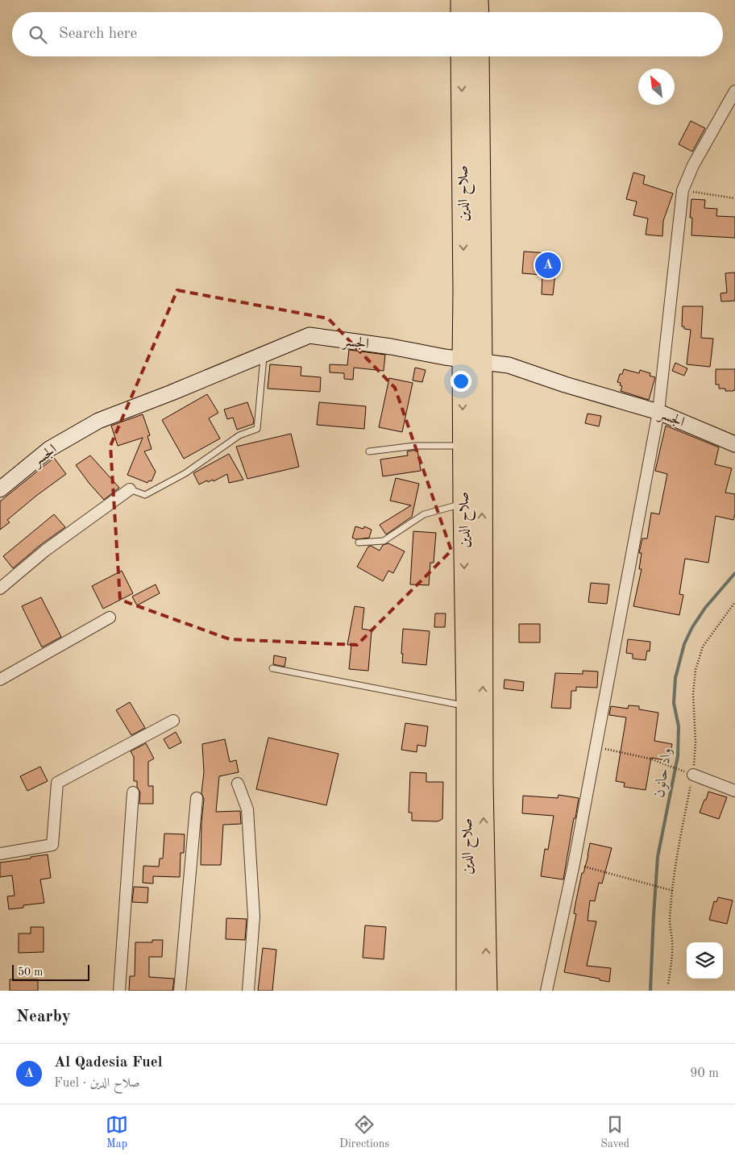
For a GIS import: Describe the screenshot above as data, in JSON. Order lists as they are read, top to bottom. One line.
{"streets":{"highway":["صلاح الدين"],"street":["الجسر"]},"crossings":[["صلاح الدين","الجسر"]],"water":["واد حانون"],"scale_bar":"50 m","north":"top left","page":{"search":"Search here","pins":"A","scale":"50 m","heading":"Nearby","list":[{"mark":"A","name":"Al Qadesia Fuel","note":"Fuel · صلاح الدين","value":"90 m"}],"nav":["Map","Directions","Saved"]}}
